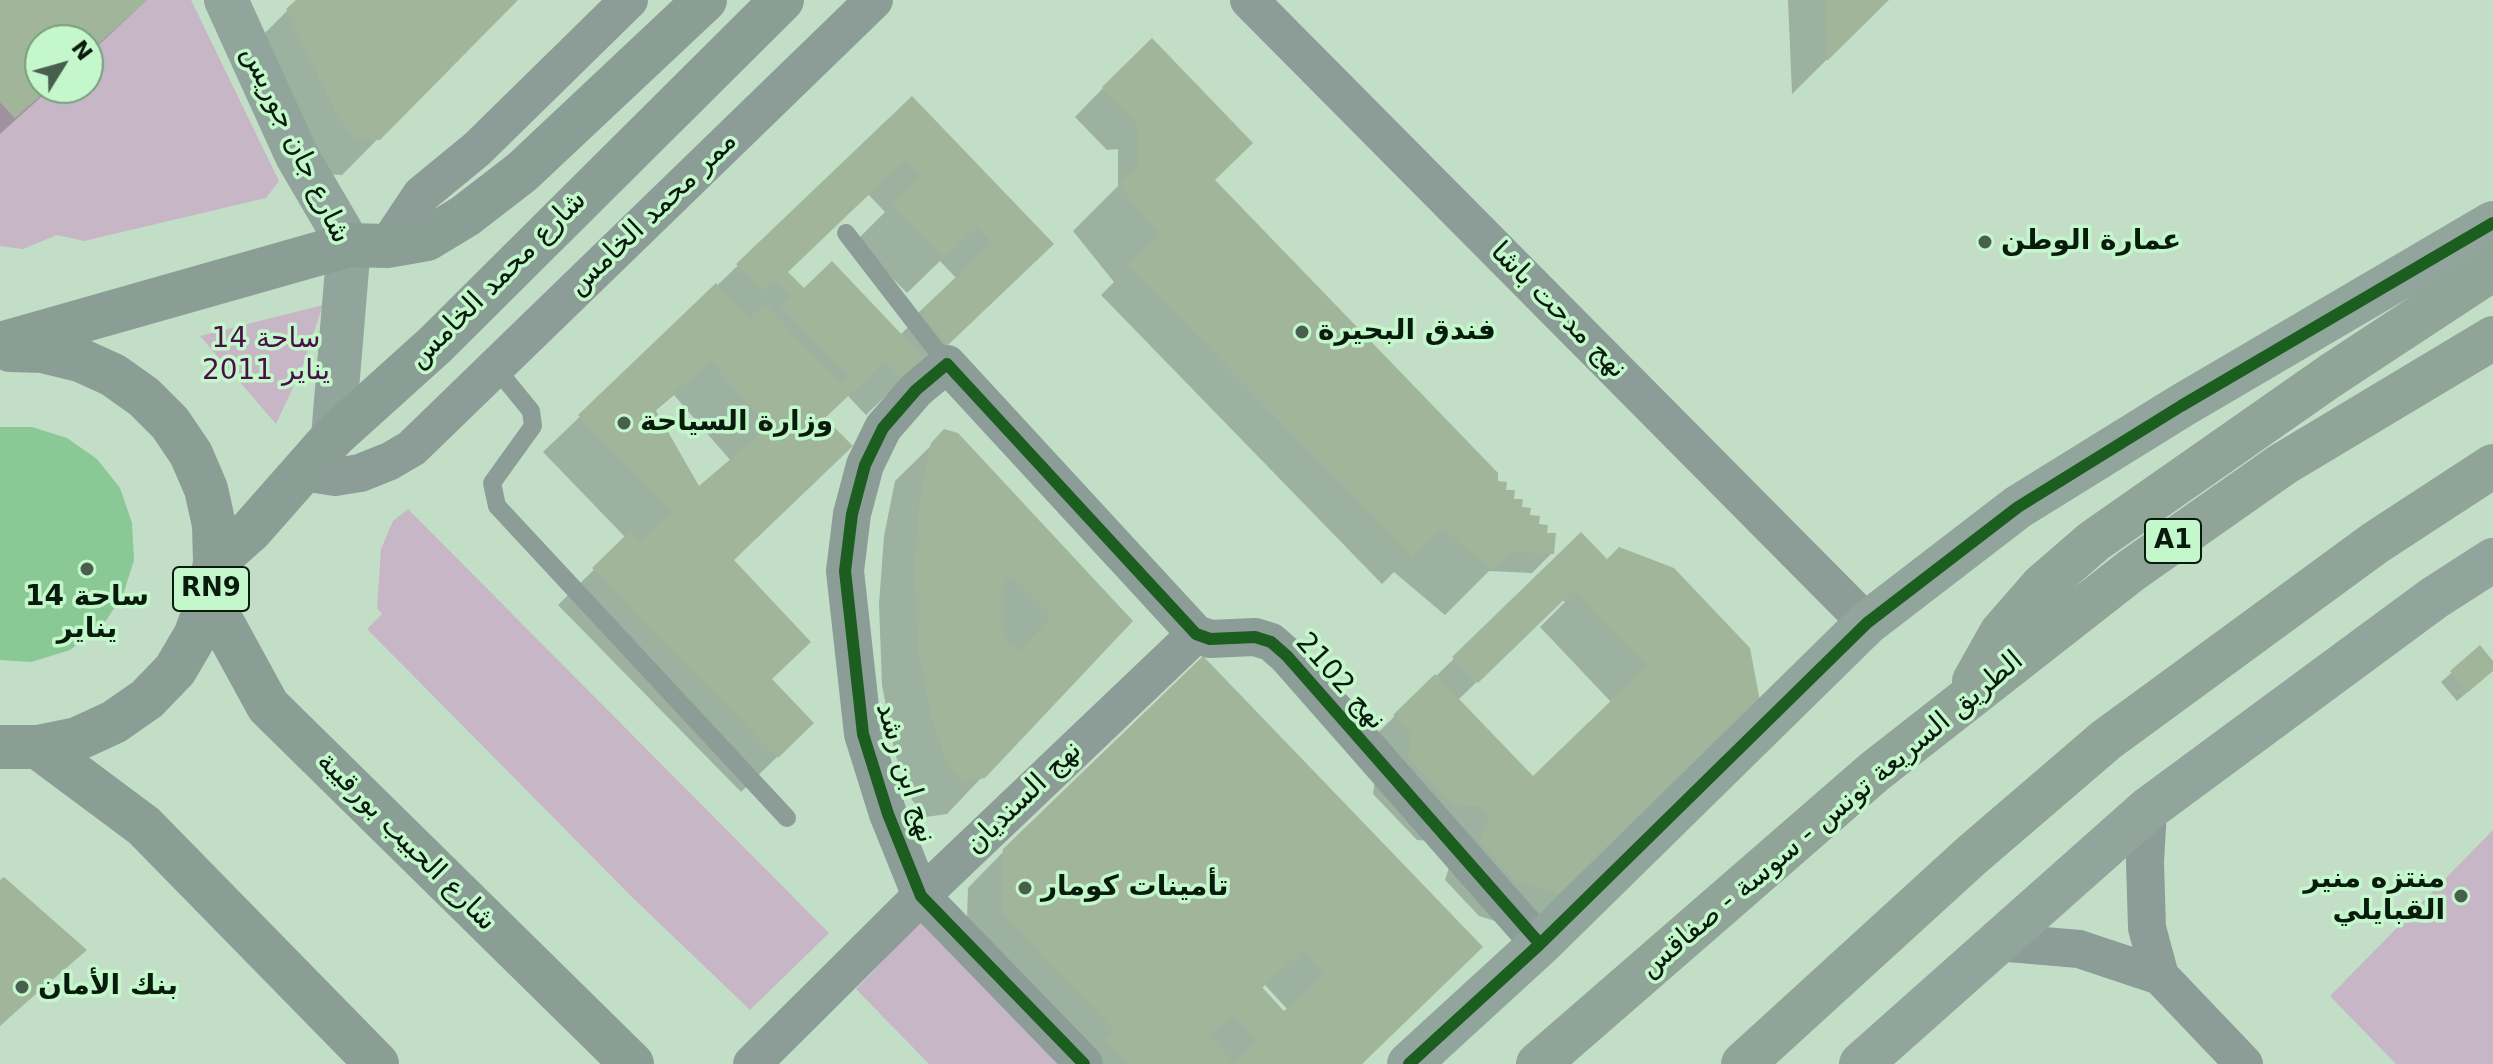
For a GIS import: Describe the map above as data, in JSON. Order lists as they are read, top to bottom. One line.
{"streets":{"highway":["A1","الطريق السريعة تونس - سوسة - صفاقس"],"main road":["شارع محمد الخامس","RN9","شارع الحبيب بورقيبة"],"street":["شارع جان جوريس","ممر محمد الخامس","نهج مدحت باشا","نهج 2102","نهج ابن رشد","نهج السنديان"]},"crossings":[["شارع جان جوريس","شارع محمد الخامس"],["ممر محمد الخامس","شارع محمد الخامس"],["شارع محمد الخامس","RN9"],["شارع محمد الخامس","شارع الحبيب بورقيبة"],["RN9","شارع الحبيب بورقيبة"],["نهج 2102","نهج السنديان"],["نهج ابن رشد","نهج السنديان"]],"parks":["ساحة 14 يناير 2011"],"places":["عمارة الوطن","فندق البحيرة","وزارة السياحة","ساحة 14 يناير","تأمينات كومار","منتزه منير القبايلي","بنك الأمان"],"north":"top right"}
